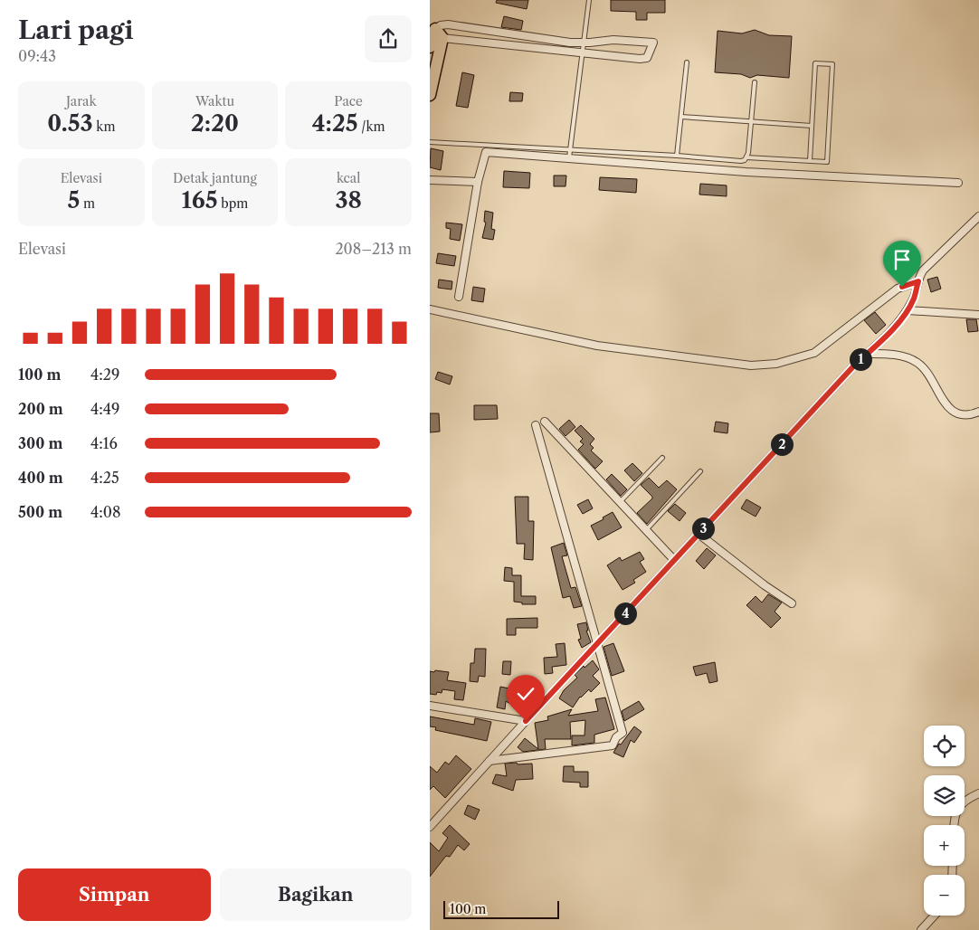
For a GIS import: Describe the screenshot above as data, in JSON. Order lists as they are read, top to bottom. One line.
{"scale_bar":"100 m","page":{"heading":["Lari pagi","09:43"],"stats":[["Jarak","0.53 km"],["Waktu","2:20"],["Pace","4:25 /km"],["Elevasi","5 m"],["Detak jantung","165 bpm"],["kcal","38"]],"chart":["Elevasi","208–213 m"],"pins":["1","2","3","4"],"list":[{"name":"100 m","note":"4:29"},{"name":"200 m","note":"4:49"},{"name":"300 m","note":"4:16"},{"name":"400 m","note":"4:25"},{"name":"500 m","note":"4:08"}],"map_buttons":["+","−"],"buttons":["Simpan","Bagikan"],"scale":"100 m"}}
